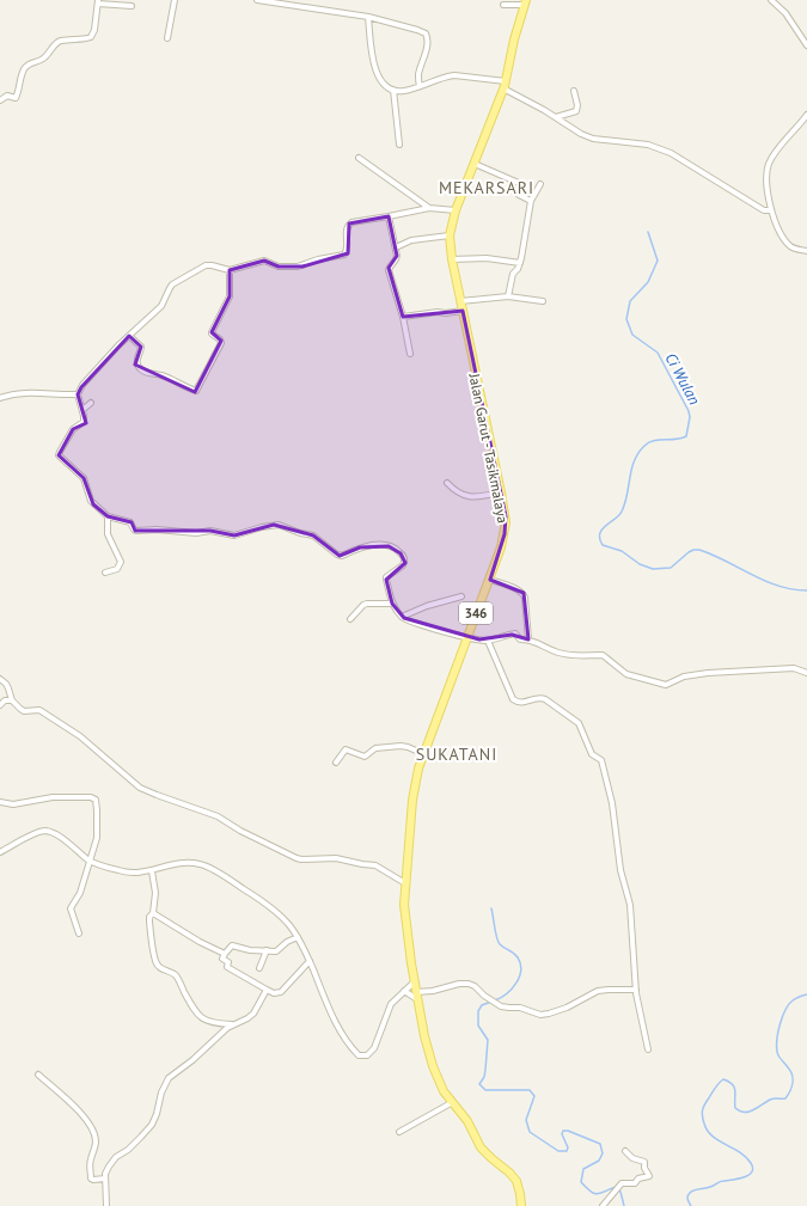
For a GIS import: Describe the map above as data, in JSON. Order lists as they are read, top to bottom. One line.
{"streets":{"main road":["Jalan Garut - Tasikmalaya","346"]},"districts":["MEKARSARI","SUKATANI"],"water":["Ci Wulan"]}
